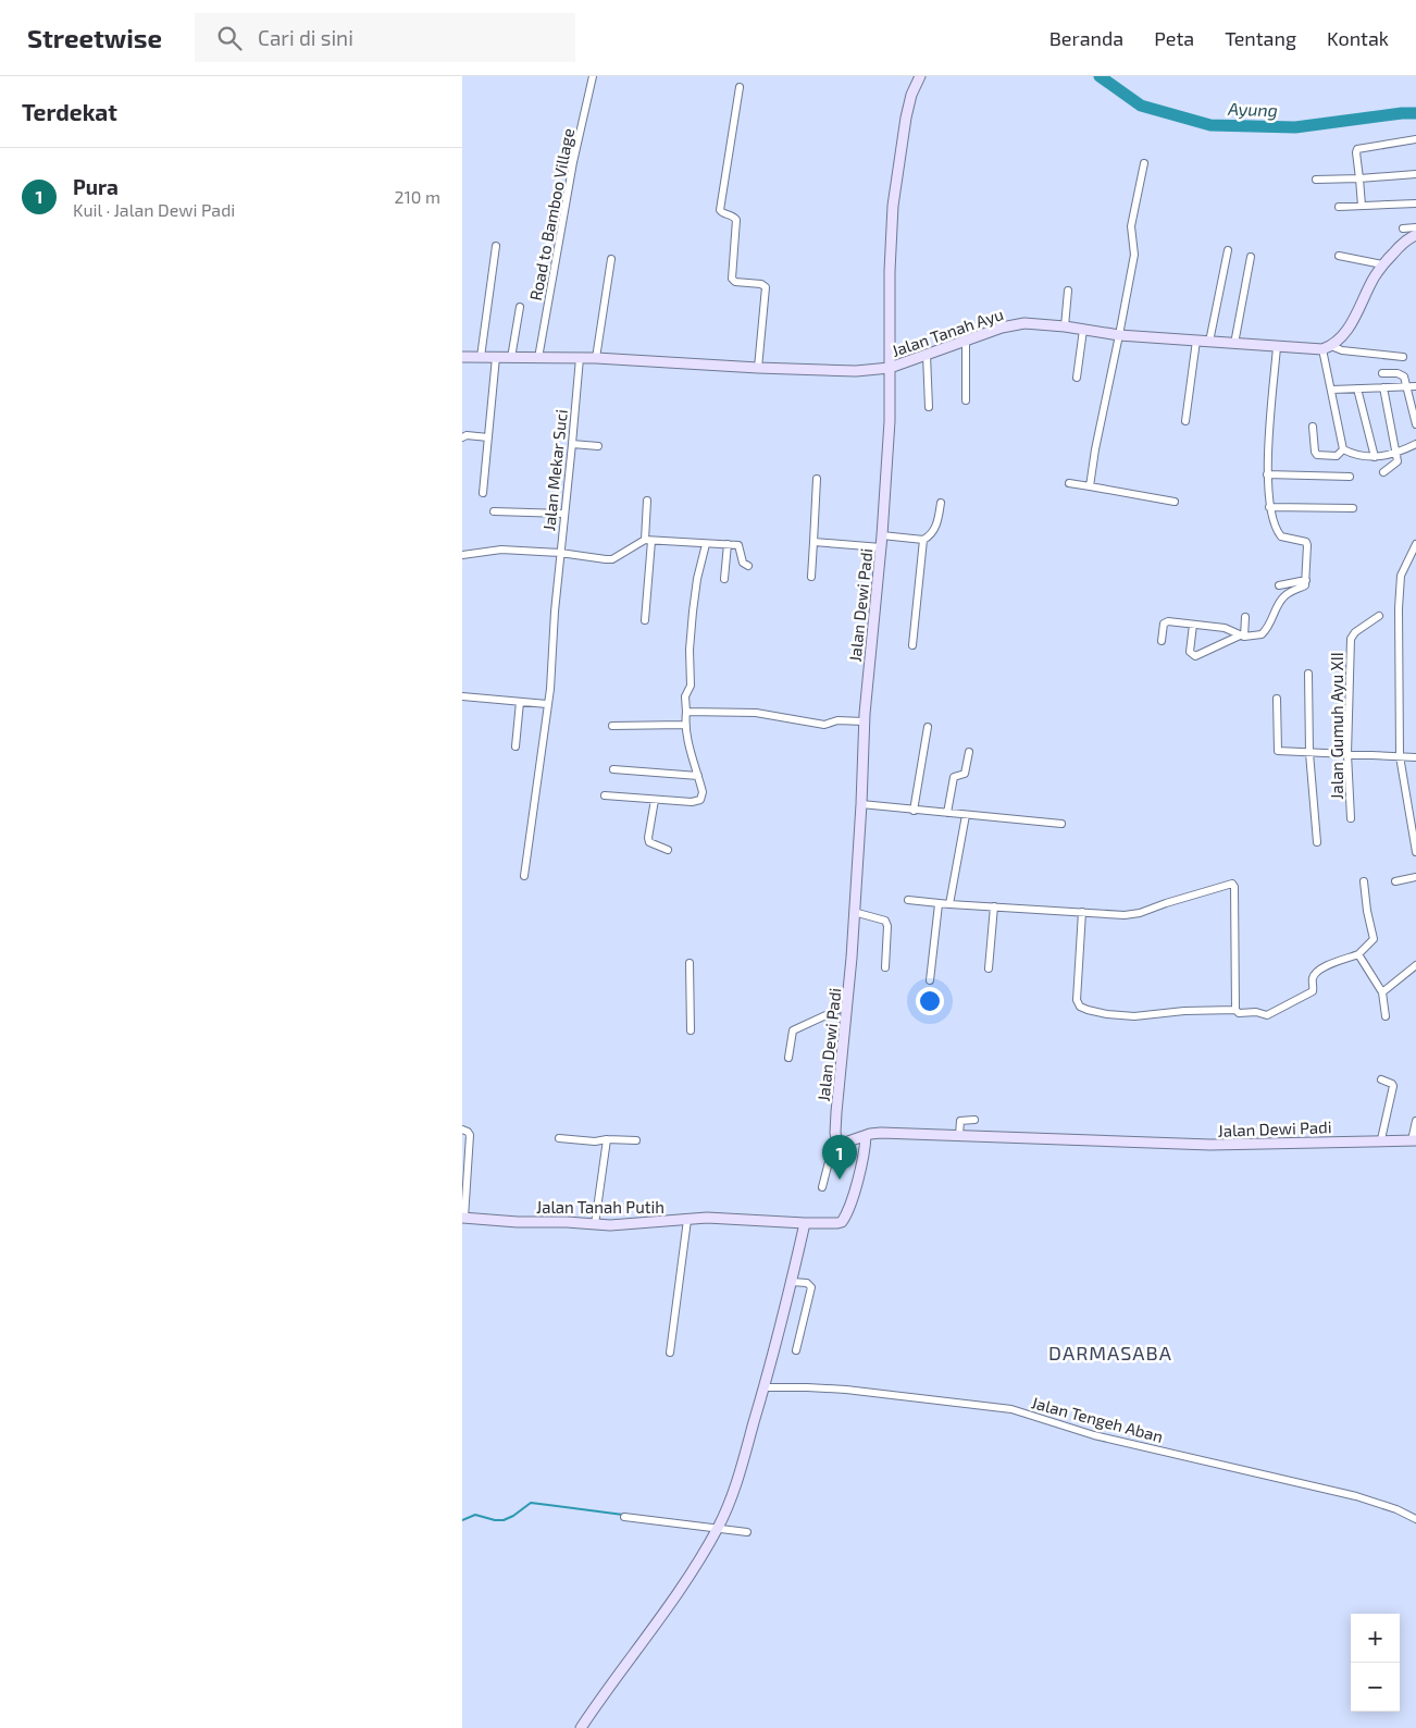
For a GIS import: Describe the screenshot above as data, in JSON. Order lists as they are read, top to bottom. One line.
{"streets":{"street":["Road to Bamboo Village","Jalan Tanah Ayu","Jalan Mekar Suci","Jalan Dewi Padi","Jalan Gumuh Ayu XII","Jalan Tanah Putih","Jalan Tengeh Aban"]},"crossings":[["Road to Bamboo Village","Jalan Tanah Ayu"],["Jalan Tanah Ayu","Jalan Mekar Suci"],["Jalan Tanah Ayu","Jalan Dewi Padi"],["Jalan Dewi Padi","Jalan Tanah Putih"]],"districts":["DARMASABA"],"water":["Ayung"],"page":{"header":"Streetwise","search":"Cari di sini","nav":["Beranda","Peta","Tentang","Kontak"],"heading":"Terdekat","list":[{"mark":"1","name":"Pura","note":"Kuil · Jalan Dewi Padi","value":"210 m"}],"pins":"1","map_buttons":["+","−"]}}
